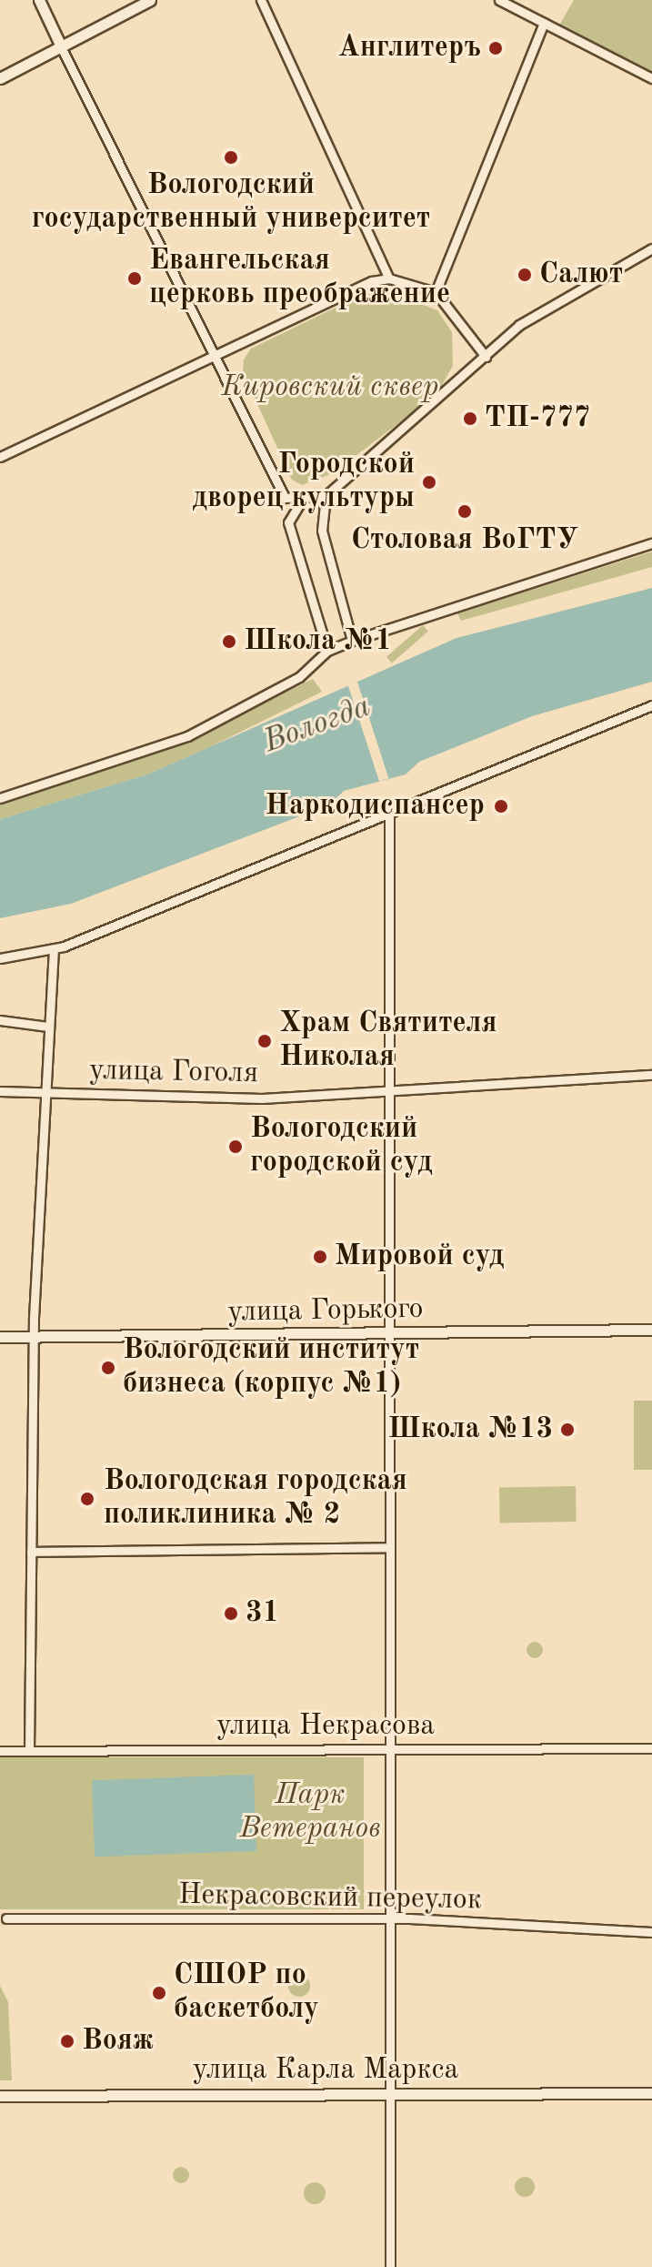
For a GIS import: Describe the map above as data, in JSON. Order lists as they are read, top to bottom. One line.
{"streets":{"street":["улица Гоголя","улица Горького","улица Некрасова","Некрасовский переулок","улица Карла Маркса"]},"water":["Вологда"],"parks":["Кировский сквер","Парк Ветеранов"],"places":["Англитеръ","Вологодский государственный университет","Салют","Евангельская церковь преображение","ТП-777","Городской дворец культуры","Столовая ВоГТУ","Школа №1","Наркодиспансер","Храм Святителя Николая","Вологодский городской суд","Мировой суд","Вологодский институт бизнеса (корпус №1)","Школа №13","Вологодская городская поликлиника № 2","31","СШОР по баскетболу","Вояж"]}
